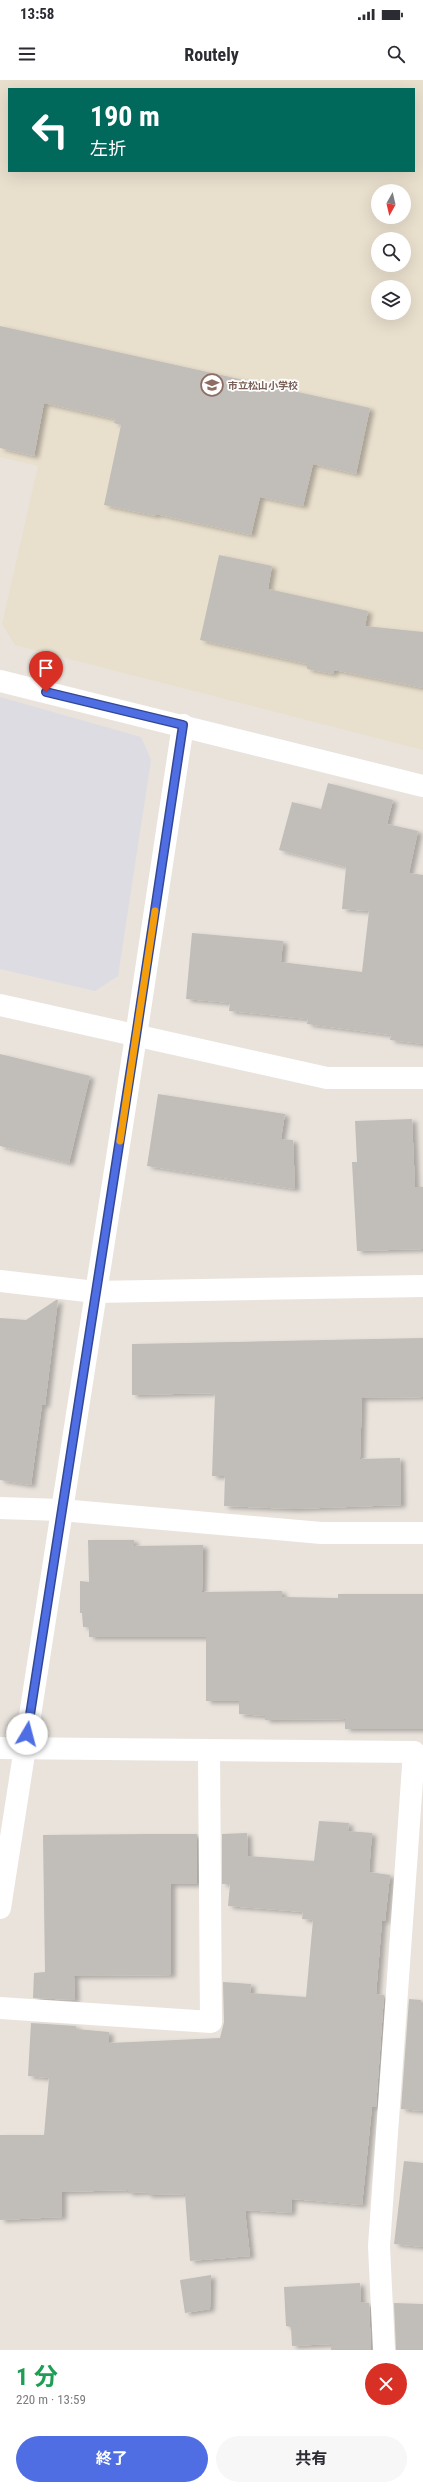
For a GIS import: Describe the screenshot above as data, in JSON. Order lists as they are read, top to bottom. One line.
{"places":{"school or university":["市立松山小学校"]},"north":"bottom","page":{"status":"13:58","header":"Routely","turn":["190 m","左折"],"heading":["1 分","220 m · 13:59"],"buttons":["終了","共有"]}}
